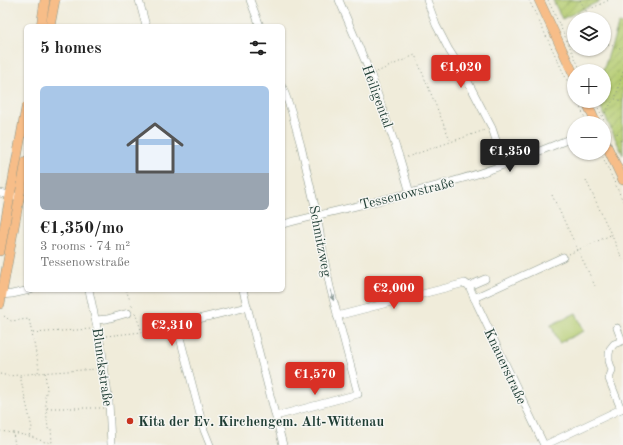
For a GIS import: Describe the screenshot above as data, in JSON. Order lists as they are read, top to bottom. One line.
{"streets":{"street":["Heiligental","Tessenowstraße","Schmitzweg","Knauerstraße","Blunckstraße"]},"crossings":[["Heiligental","Tessenowstraße"],["Tessenowstraße","Schmitzweg"]],"places":["Kita der Ev. Kirchengem. Alt-Wittenau"],"page":{"map_buttons":["+","−"],"heading":"5 homes","price":["€1,020","€1,350","€2,000","€2,310","€1,570"],"list":[{"name":"€1,350/mo","note":"3 rooms · 74 m² · Tessenowstraße"}]}}
